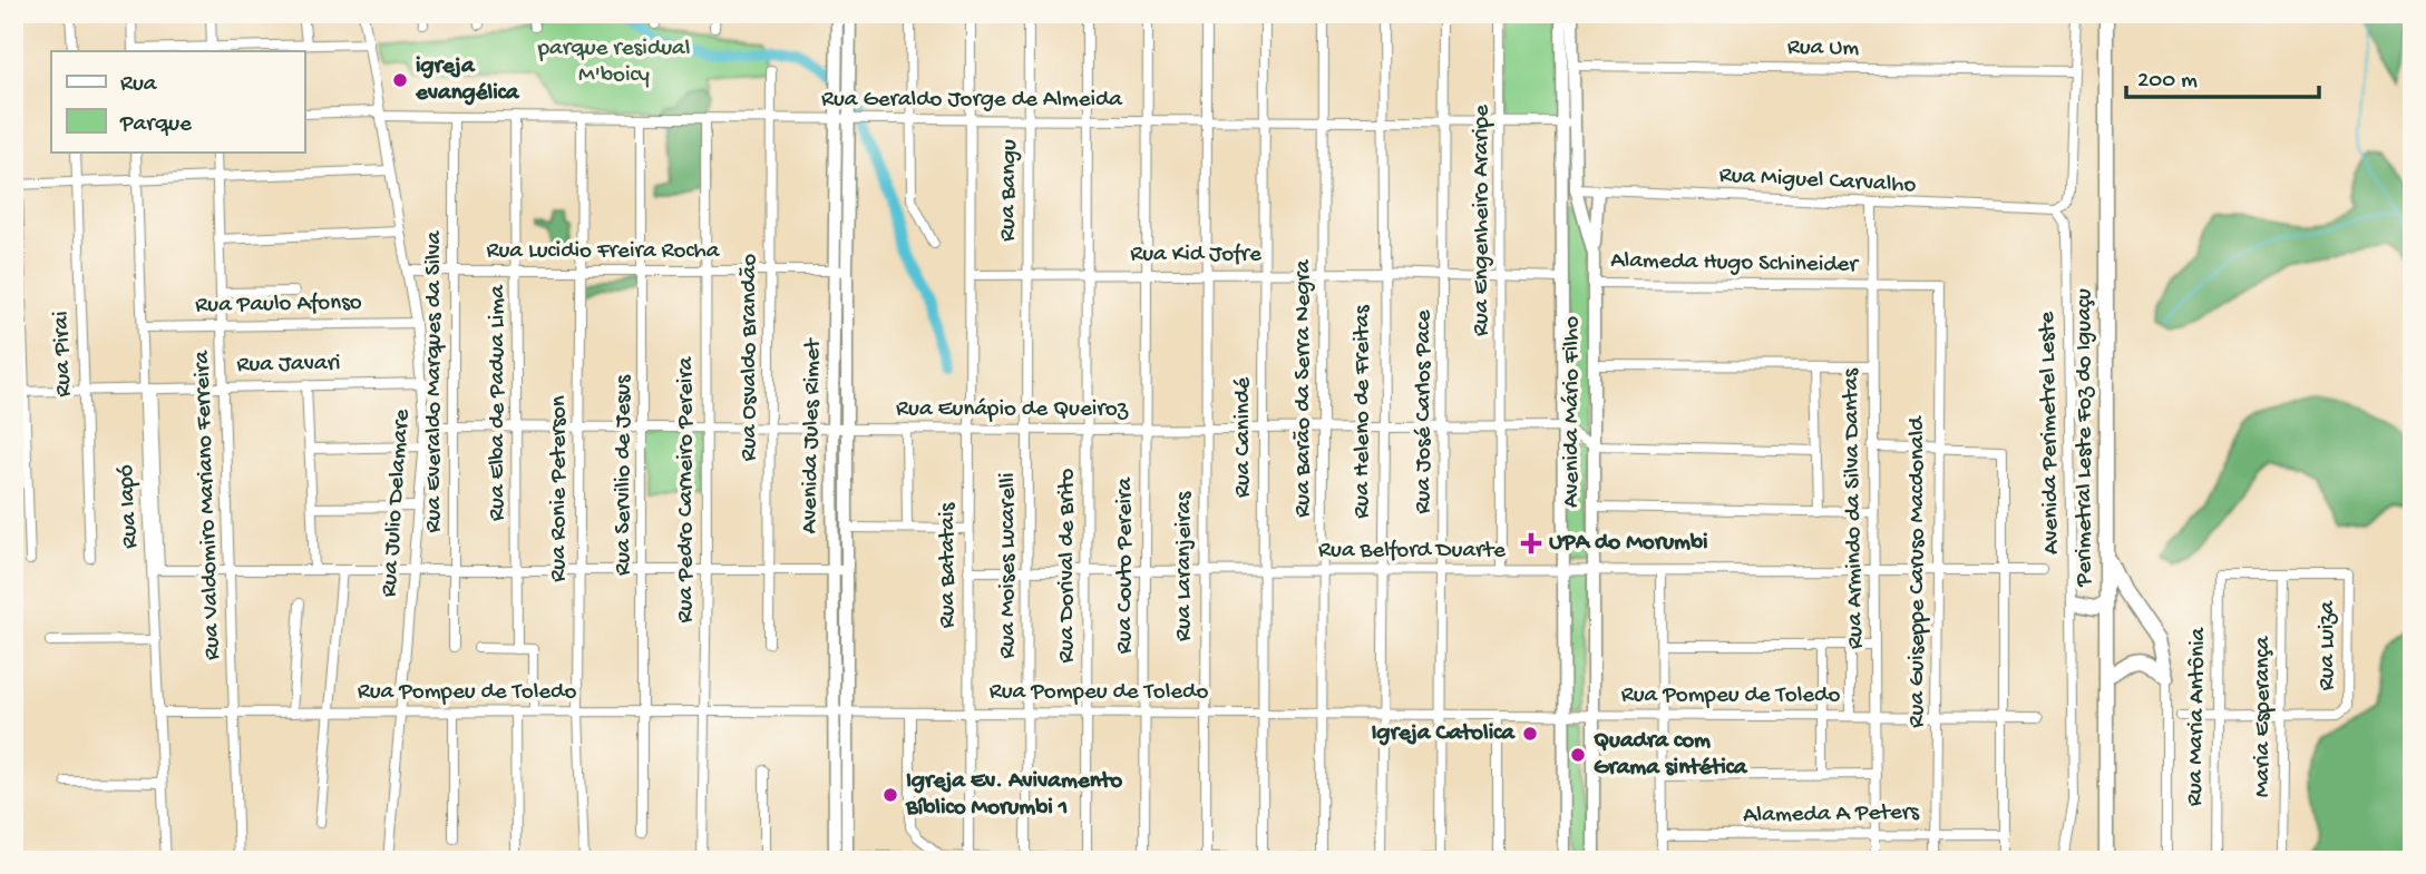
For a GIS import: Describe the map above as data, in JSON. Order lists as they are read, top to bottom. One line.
{"streets":{"highway":["Perimetral Leste Foz do Iguaçu"],"main road":["Avenida Mário Filho","Avenida Jules Rimet"],"street":["Rua Um","Rua Geraldo Jorge de Almeida","Rua Miguel Carvalho","Rua Bangu","Rua Engenheiro Araripe","Rua Lucidio Freira Rocha","Rua Kid Jofre","Alameda Hugo Schineider","Rua Paulo Afonso","Rua Pirai","Rua Osvaldo Brandão","Rua Javari","Rua Everaldo Marques da Silva","Rua Barão da Serra Negra","Rua Elba de Padua Lima","Rua Eunápio de Queiroz","Rua Heleno de Freitas","Rua José Carlos Pace","Avenida Perimetrel Leste","Rua Canindé","Rua Servilio de Jesus","Rua Ronie Peterson","Rua Pedro Carneiro Pereira","Rua Julio Delamare","Rua Valdomiro Mariano Ferreira","Rua Iapó","Rua Armindo da Silva Dantas","Rua Belford Duarte","Rua Batatais","Rua Moises Lucarelli","Rua Dorival de Brito","Rua Couto Pereira","Rua Laranjeiras","Rua Guiseppe Caruso Macdonald","Rua Luiza","Rua Pompeu de Toledo","Rua Maria Antônia","Maria Esperança","Alameda A Peters"]},"crossings":[["Rua Um","Avenida Mário Filho"],["Rua Geraldo Jorge de Almeida","Rua Bangu"],["Rua Geraldo Jorge de Almeida","Rua Engenheiro Araripe"],["Rua Geraldo Jorge de Almeida","Rua Osvaldo Brandão"],["Rua Geraldo Jorge de Almeida","Rua Everaldo Marques da Silva"],["Rua Geraldo Jorge de Almeida","Rua Barão da Serra Negra"],["Rua Geraldo Jorge de Almeida","Rua Elba de Padua Lima"],["Rua Geraldo Jorge de Almeida","Rua Heleno de Freitas"],["Rua Geraldo Jorge de Almeida","Rua José Carlos Pace"],["Rua Geraldo Jorge de Almeida","Avenida Mário Filho"],["Rua Geraldo Jorge de Almeida","Avenida Jules Rimet"],["Rua Geraldo Jorge de Almeida","Rua Canindé"],["Rua Geraldo Jorge de Almeida","Rua Servilio de Jesus"],["Rua Geraldo Jorge de Almeida","Rua Ronie Peterson"],["Rua Geraldo Jorge de Almeida","Rua Pedro Carneiro Pereira"],["Rua Geraldo Jorge de Almeida","Rua Julio Delamare"],["Rua Geraldo Jorge de Almeida","Rua Batatais"],["Rua Geraldo Jorge de Almeida","Rua Dorival de Brito"],["Rua Geraldo Jorge de Almeida","Rua Couto Pereira"],["Rua Geraldo Jorge de Almeida","Rua Laranjeiras"],["Rua Miguel Carvalho","Avenida Mário Filho"],["Rua Miguel Carvalho","Avenida Perimetrel Leste"],["Rua Miguel Carvalho","Rua Armindo da Silva Dantas"],["Rua Bangu","Rua Kid Jofre"],["Rua Bangu","Rua Moises Lucarelli"],["Rua Engenheiro Araripe","Rua Kid Jofre"],["Rua Engenheiro Araripe","Rua Eunápio de Queiroz"],["Rua Engenheiro Araripe","Rua Belford Duarte"],["Rua Lucidio Freira Rocha","Rua Osvaldo Brandão"],["Rua Lucidio Freira Rocha","Rua Everaldo Marques da Silva"],["Rua Lucidio Freira Rocha","Rua Elba de Padua Lima"],["Rua Lucidio Freira Rocha","Avenida Jules Rimet"],["Rua Lucidio Freira Rocha","Rua Servilio de Jesus"],["Rua Lucidio Freira Rocha","Rua Ronie Peterson"],["Rua Lucidio Freira Rocha","Rua Pedro Carneiro Pereira"],["Rua Lucidio Freira Rocha","Rua Julio Delamare"],["Rua Kid Jofre","Rua Barão da Serra Negra"],["Rua Kid Jofre","Rua Heleno de Freitas"],["Rua Kid Jofre","Rua José Carlos Pace"],["Rua Kid Jofre","Avenida Mário Filho"],["Rua Kid Jofre","Rua Canindé"],["Rua Kid Jofre","Rua Batatais"],["Rua Kid Jofre","Rua Moises Lucarelli"],["Rua Kid Jofre","Rua Dorival de Brito"],["Rua Kid Jofre","Rua Couto Pereira"],["Rua Kid Jofre","Rua Laranjeiras"],["Alameda Hugo Schineider","Avenida Mário Filho"],["Alameda Hugo Schineider","Rua Armindo da Silva Dantas"],["Alameda Hugo Schineider","Rua Guiseppe Caruso Macdonald"],["Rua Paulo Afonso","Rua Julio Delamare"],["Rua Paulo Afonso","Rua Valdomiro Mariano Ferreira"],["Rua Paulo Afonso","Rua Iapó"],["Rua Pirai","Rua Javari"],["Rua Osvaldo Brandão","Rua Eunápio de Queiroz"],["Rua Javari","Rua Julio Delamare"],["Rua Javari","Rua Valdomiro Mariano Ferreira"],["Rua Javari","Rua Iapó"],["Rua Everaldo Marques da Silva","Rua Eunápio de Queiroz"],["Rua Barão da Serra Negra","Rua Eunápio de Queiroz"],["Rua Barão da Serra Negra","Rua Belford Duarte"],["Rua Barão da Serra Negra","Rua Pompeu de Toledo"],["Rua Elba de Padua Lima","Rua Eunápio de Queiroz"],["Rua Eunápio de Queiroz","Rua Heleno de Freitas"],["Rua Eunápio de Queiroz","Rua José Carlos Pace"],["Rua Eunápio de Queiroz","Avenida Mário Filho"],["Rua Eunápio de Queiroz","Avenida Jules Rimet"],["Rua Eunápio de Queiroz","Rua Canindé"],["Rua Eunápio de Queiroz","Rua Servilio de Jesus"],["Rua Eunápio de Queiroz","Rua Ronie Peterson"],["Rua Eunápio de Queiroz","Rua Pedro Carneiro Pereira"],["Rua Eunápio de Queiroz","Rua Julio Delamare"],["Rua Eunápio de Queiroz","Rua Batatais"],["Rua Eunápio de Queiroz","Rua Moises Lucarelli"],["Rua Eunápio de Queiroz","Rua Dorival de Brito"],["Rua Eunápio de Queiroz","Rua Couto Pereira"],["Rua Eunápio de Queiroz","Rua Laranjeiras"],["Rua Heleno de Freitas","Rua Belford Duarte"],["Rua Heleno de Freitas","Rua Pompeu de Toledo"],["Rua José Carlos Pace","Rua Belford Duarte"],["Rua José Carlos Pace","Rua Pompeu de Toledo"],["Avenida Mário Filho","Rua Belford Duarte"],["Avenida Mário Filho","Rua Pompeu de Toledo"],["Avenida Jules Rimet","Rua Pompeu de Toledo"],["Rua Canindé","Rua Belford Duarte"],["Rua Canindé","Rua Pompeu de Toledo"],["Rua Servilio de Jesus","Rua Pompeu de Toledo"],["Rua Ronie Peterson","Rua Pompeu de Toledo"],["Rua Pedro Carneiro Pereira","Rua Pompeu de Toledo"],["Rua Julio Delamare","Rua Pompeu de Toledo"],["Rua Valdomiro Mariano Ferreira","Rua Pompeu de Toledo"],["Rua Iapó","Rua Pompeu de Toledo"],["Rua Armindo da Silva Dantas","Rua Belford Duarte"],["Rua Armindo da Silva Dantas","Rua Pompeu de Toledo"],["Rua Armindo da Silva Dantas","Alameda A Peters"],["Rua Belford Duarte","Rua Batatais"],["Rua Belford Duarte","Rua Moises Lucarelli"],["Rua Belford Duarte","Rua Dorival de Brito"],["Rua Belford Duarte","Rua Couto Pereira"],["Rua Belford Duarte","Rua Laranjeiras"],["Rua Belford Duarte","Rua Guiseppe Caruso Macdonald"],["Rua Batatais","Rua Pompeu de Toledo"],["Rua Moises Lucarelli","Rua Pompeu de Toledo"],["Rua Dorival de Brito","Rua Pompeu de Toledo"],["Rua Couto Pereira","Rua Pompeu de Toledo"],["Rua Laranjeiras","Rua Pompeu de Toledo"],["Rua Guiseppe Caruso Macdonald","Rua Pompeu de Toledo"],["Rua Guiseppe Caruso Macdonald","Alameda A Peters"],["Rua Luiza","Rua Maria Antônia"],["Rua Luiza","Maria Esperança"]],"parks":["parque residual M'boicy"],"places":{"other":["igreja evangélica","Igreja Catolica","Quadra com Grama sintética","Igreja Ev. Avivamento Bíblico Morumbi 1"],"health":["UPA do Morumbi"]},"legend":["Rua","Parque"],"scale_bar":"200 m"}
